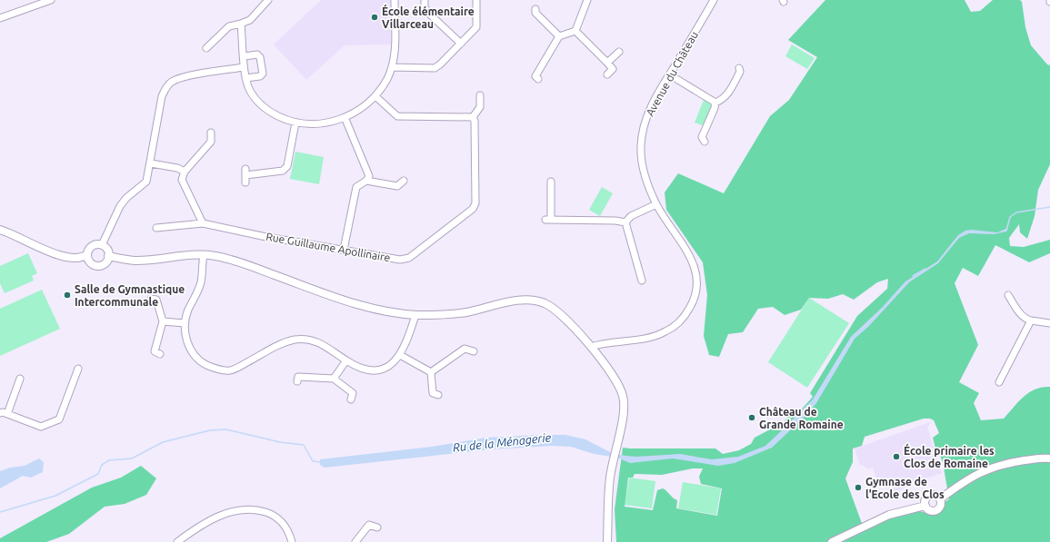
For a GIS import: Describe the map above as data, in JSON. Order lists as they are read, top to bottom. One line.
{"streets":{"street":["Avenue du Château","Rue Guillaume Apollinaire"]},"water":["Ru de la Ménagerie"],"places":["École élémentaire Villarceau","Salle de Gymnastique Intercommunale","Château de Grande Romaine","École primaire les Clos de Romaine","Gymnase de l'Ecole des Clos"]}
